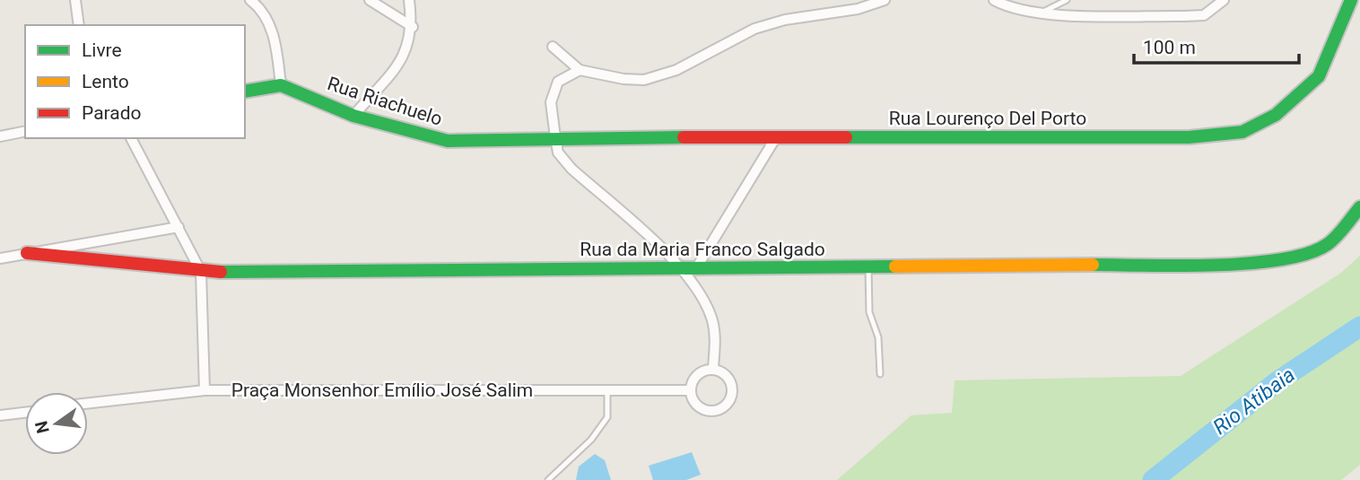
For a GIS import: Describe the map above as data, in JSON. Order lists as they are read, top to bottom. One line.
{"streets":{"street":["Rua Riachuelo","Rua Lourenço Del Porto","Rua da Maria Franco Salgado","Praça Monsenhor Emílio José Salim"]},"crossings":[["Rua Riachuelo","Rua Lourenço Del Porto"]],"water":["Rio Atibaia"],"legend":["Livre","Lento","Parado"],"scale_bar":"100 m","north":"left"}
